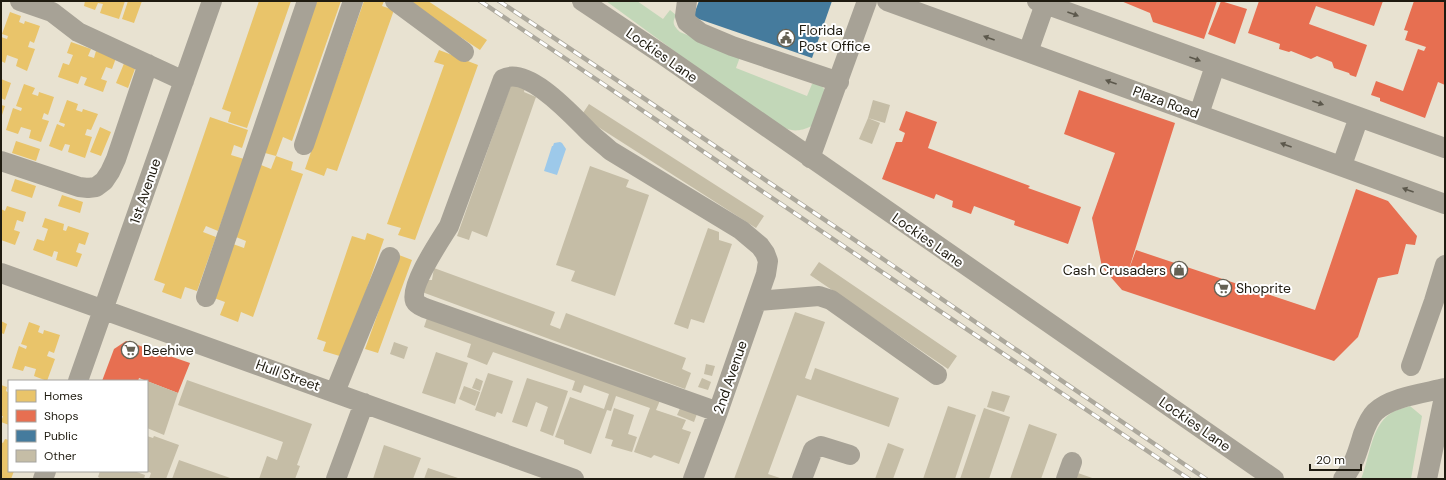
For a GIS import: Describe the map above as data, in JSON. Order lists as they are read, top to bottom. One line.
{"streets":{"street":["Lockies Lane","Plaza Road","1st Avenue","Hull Street","2nd Avenue"]},"crossings":[["1st Avenue","Hull Street"]],"places":{"public building":["Florida Post Office"],"shop":["Cash Crusaders"],"supermarket":["Shoprite","Beehive"]},"legend":["Homes","Shops","Public","Other"],"scale_bar":"20 m"}
